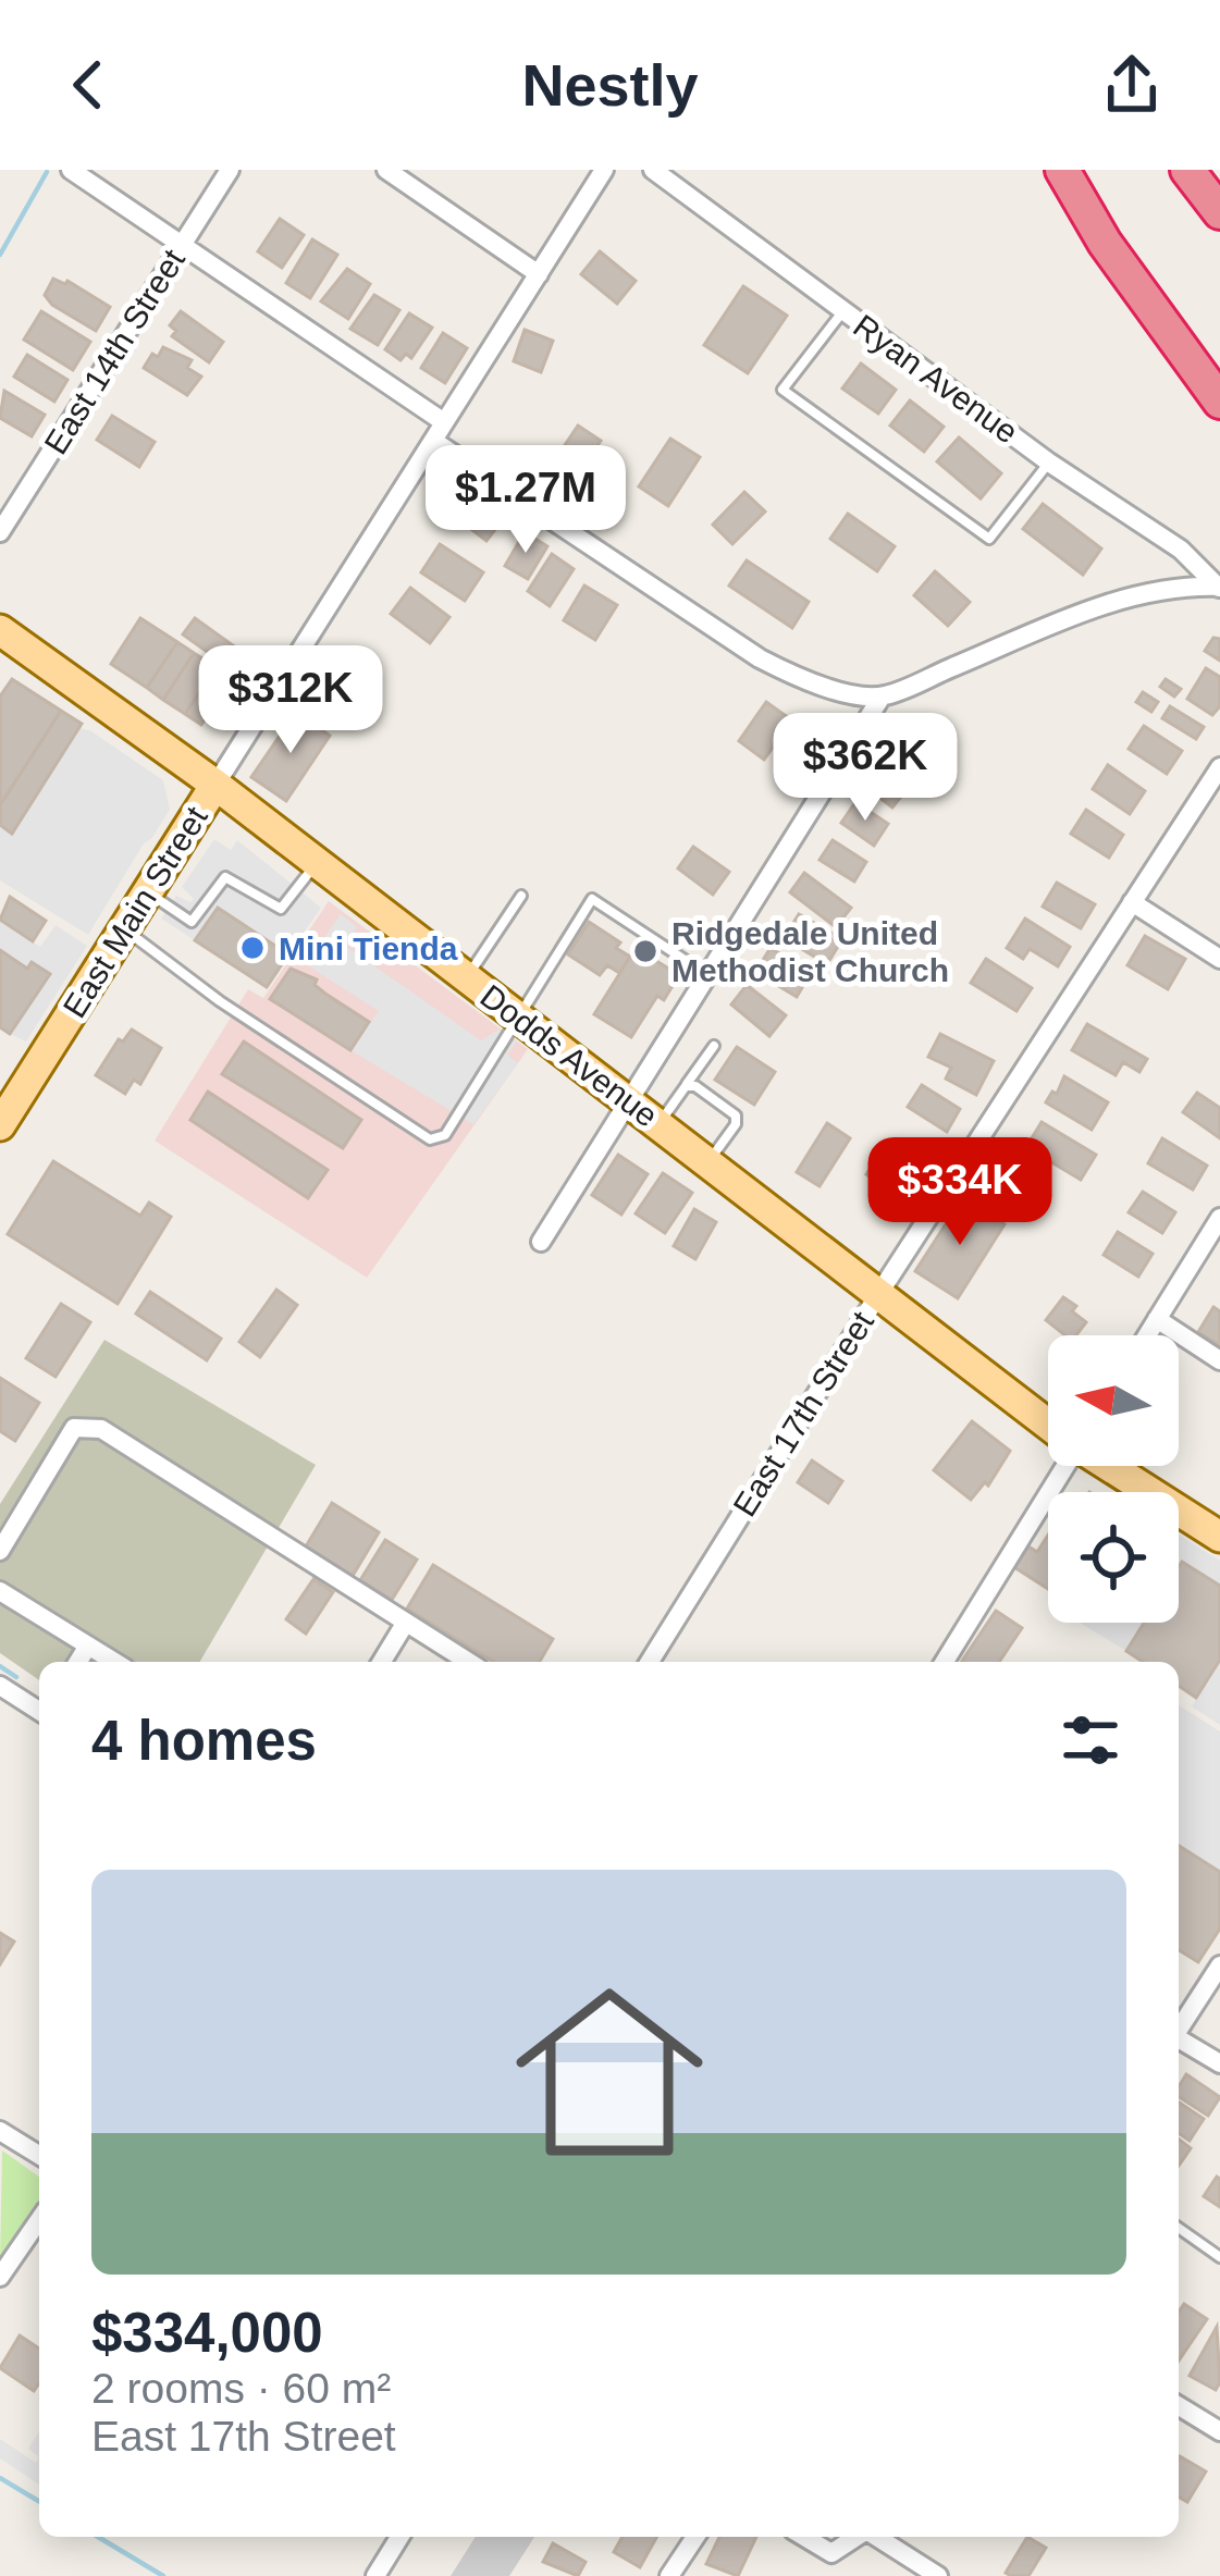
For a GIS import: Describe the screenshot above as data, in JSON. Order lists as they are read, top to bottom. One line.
{"streets":{"main road":["East Main Street","Dodds Avenue"],"street":["East 14th Street","Ryan Avenue","East 17th Street"]},"crossings":[["East Main Street","Dodds Avenue"],["Dodds Avenue","East 17th Street"]],"places":["Mini Tienda","Ridgedale United Methodist Church"],"north":"left","page":{"header":"Nestly","price":["$1.27M","$312K","$362K","$334K"],"heading":"4 homes","list":[{"name":"$334,000","note":"2 rooms · 60 m² · East 17th Street"}]}}
